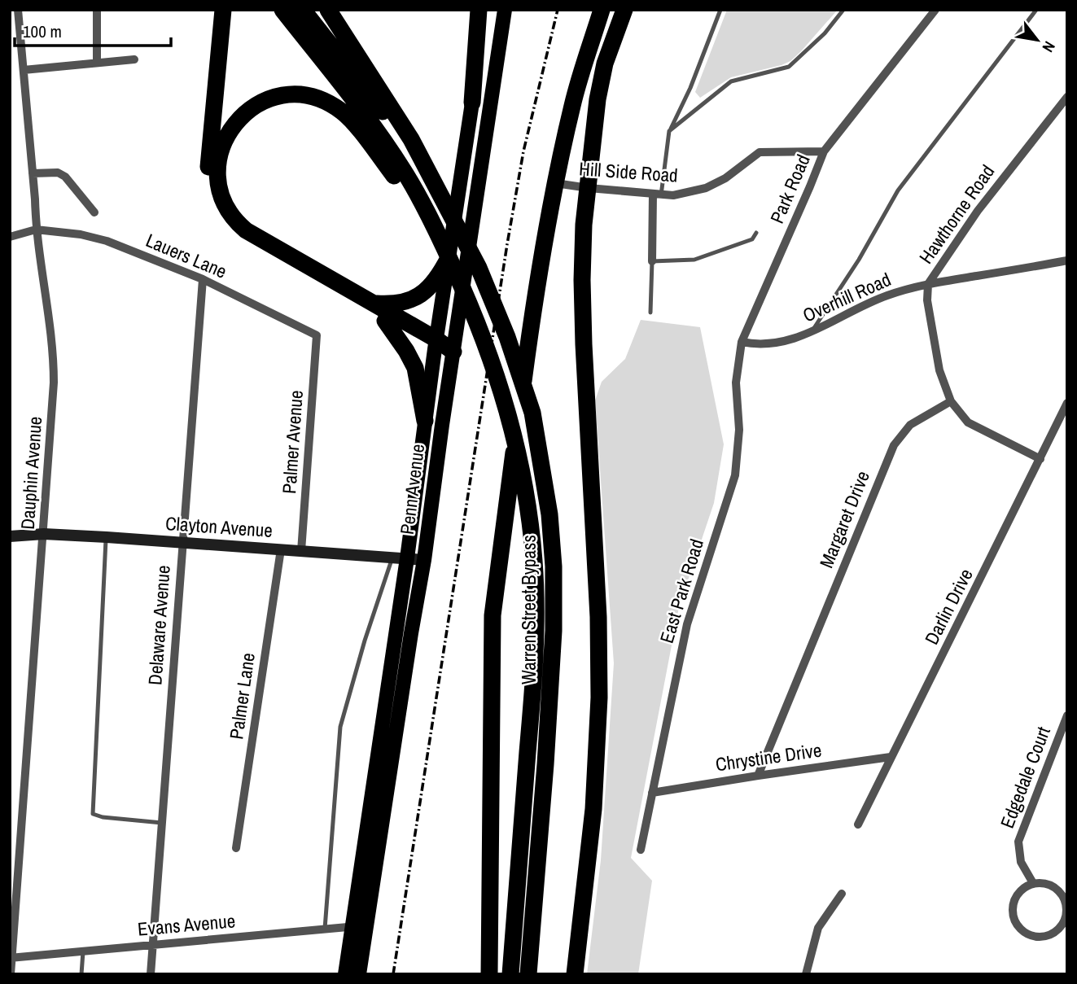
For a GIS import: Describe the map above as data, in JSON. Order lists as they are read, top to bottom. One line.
{"streets":{"highway":["Warren Street Bypass"],"main road":["Penn Avenue"],"street":["Hill Side Road","Park Road","Hawthorne Road","Lauers Lane","Overhill Road","Palmer Avenue","Dauphin Avenue","Margaret Drive","Clayton Avenue","East Park Road","Darlin Drive","Delaware Avenue","Palmer Lane","Chrystine Drive","Edgedale Court","Evans Avenue"]},"crossings":[["Hill Side Road","Park Road"],["Park Road","Overhill Road"],["Park Road","East Park Road"],["Hawthorne Road","Overhill Road"],["Hawthorne Road","Margaret Drive"],["Lauers Lane","Palmer Avenue"],["Lauers Lane","Dauphin Avenue"],["Lauers Lane","Delaware Avenue"],["Overhill Road","East Park Road"],["Palmer Avenue","Clayton Avenue"],["Dauphin Avenue","Clayton Avenue"],["Dauphin Avenue","Evans Avenue"],["Penn Avenue","Clayton Avenue"],["Penn Avenue","Evans Avenue"],["Margaret Drive","Chrystine Drive"],["Clayton Avenue","Delaware Avenue"],["Clayton Avenue","Palmer Lane"],["East Park Road","Chrystine Drive"],["Darlin Drive","Chrystine Drive"],["Delaware Avenue","Evans Avenue"]],"scale_bar":"100 m","north":"bottom right"}
